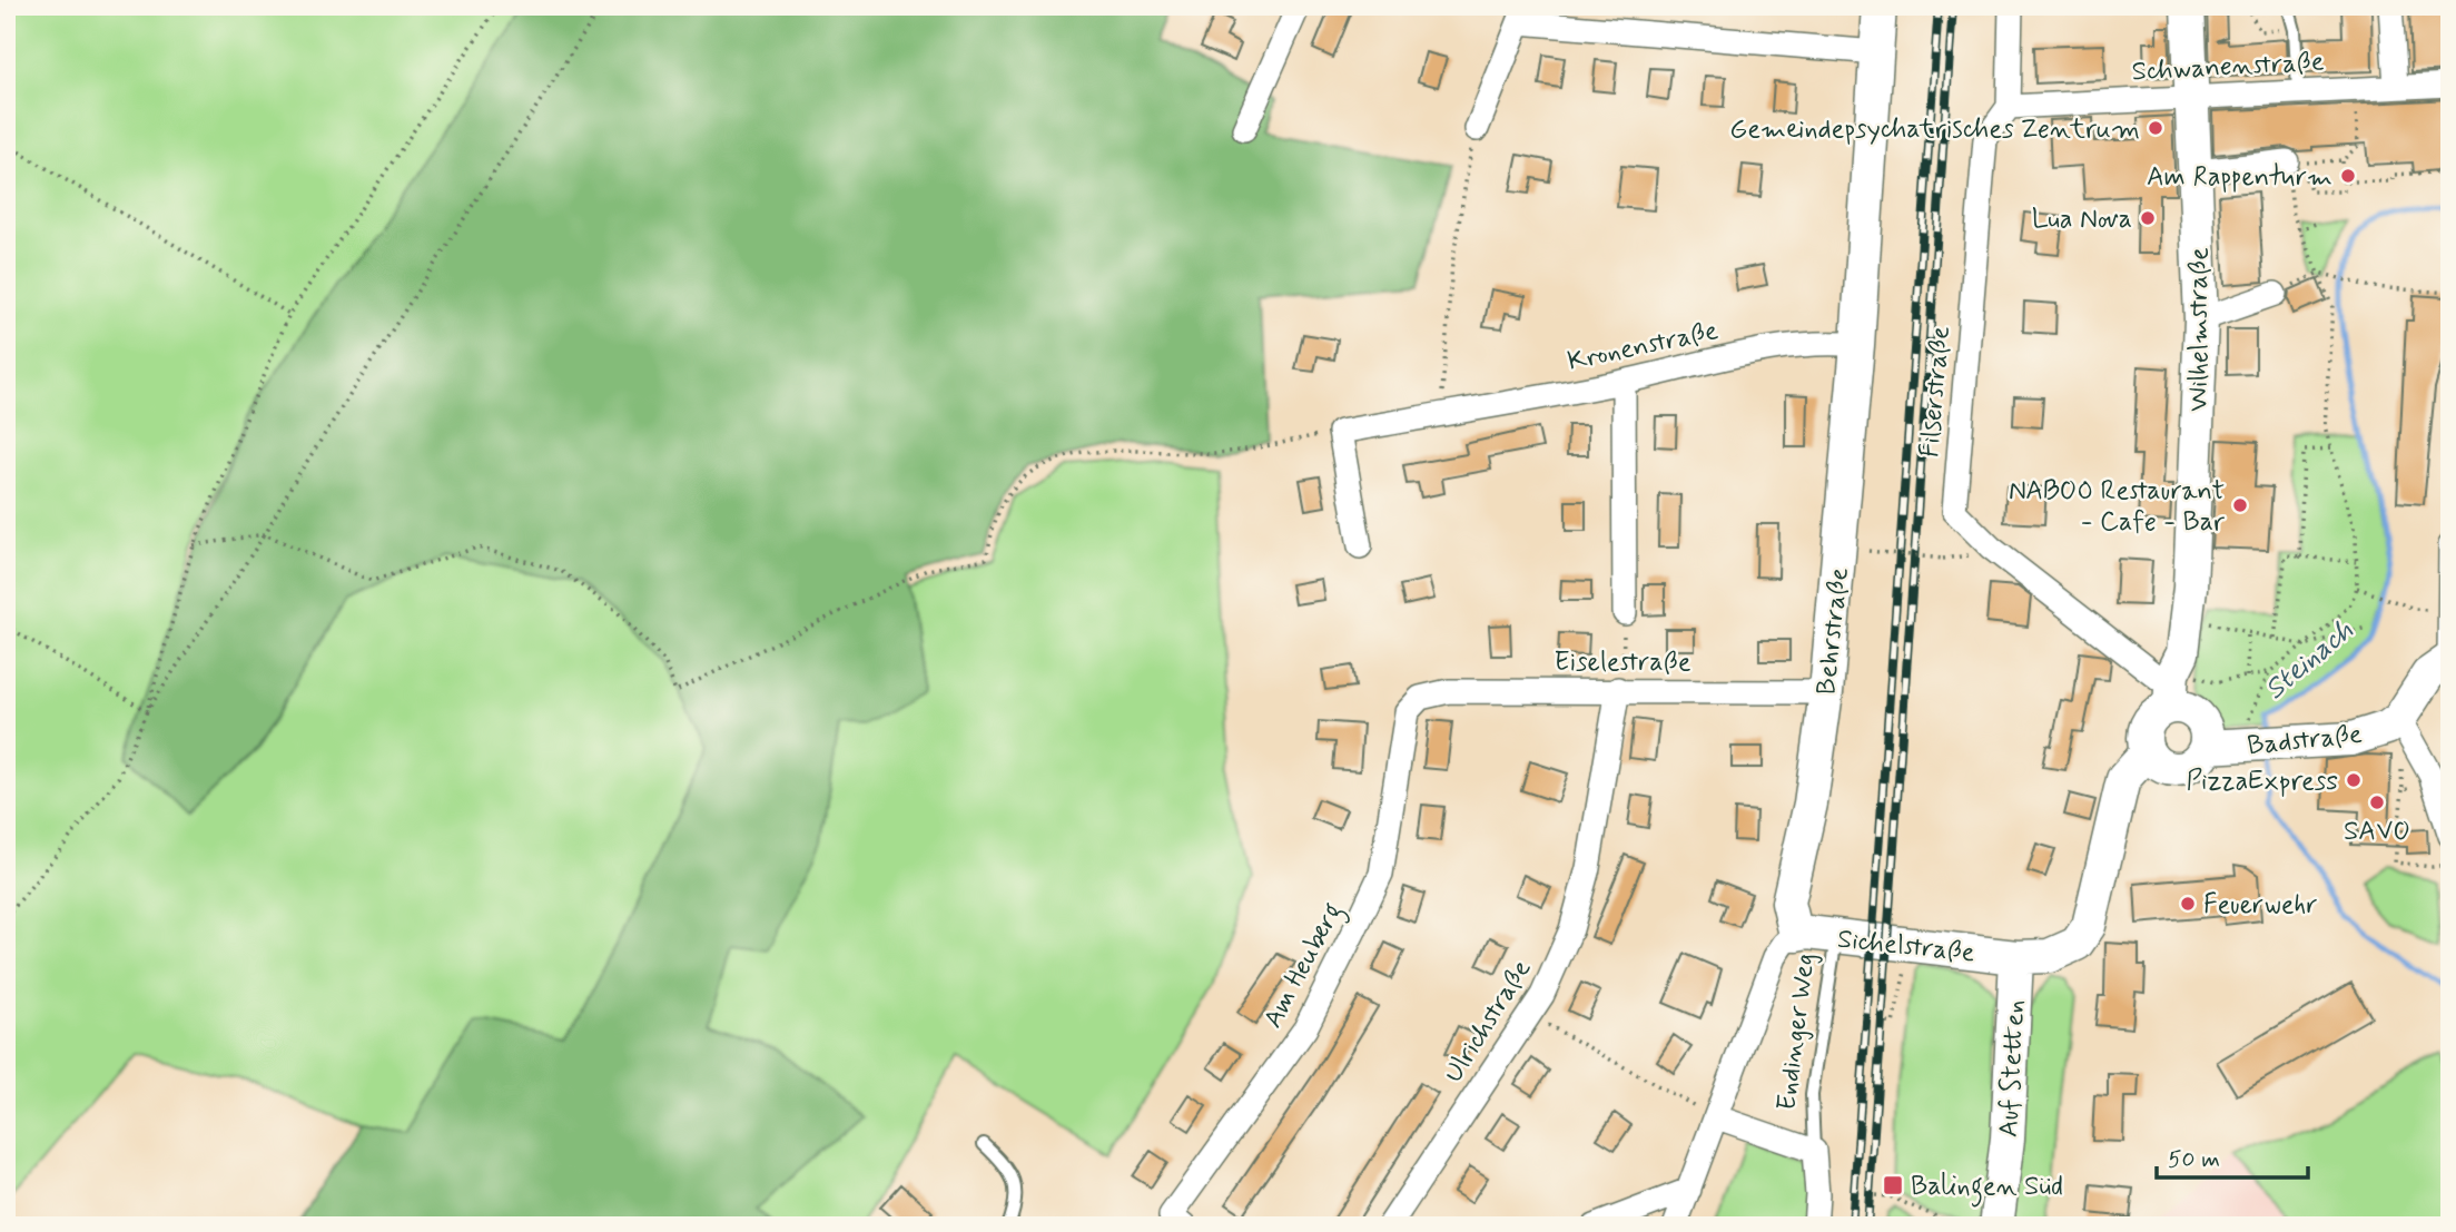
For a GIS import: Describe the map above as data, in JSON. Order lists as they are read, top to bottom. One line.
{"streets":{"street":["Schwanenstraße","Wilhelmstraße","Kronenstraße","Filserstraße","Behrstraße","Eiselestraße","Badstraße","Sichelstraße","Am Heuberg","Ulrichstraße","Endinger Weg","Auf Stetten"]},"crossings":[["Schwanenstraße","Wilhelmstraße"],["Schwanenstraße","Filserstraße"],["Wilhelmstraße","Filserstraße"],["Kronenstraße","Behrstraße"],["Behrstraße","Eiselestraße"],["Behrstraße","Sichelstraße"],["Eiselestraße","Am Heuberg"],["Eiselestraße","Ulrichstraße"],["Sichelstraße","Endinger Weg"],["Sichelstraße","Auf Stetten"]],"water":["Steinach"],"places":{"other":["Gemeindepsychatrisches Zentrum","Am Rappenturm","Lua Nova","NABOO Restaurant - Cafe - Bar","PizzaExpress","SAVO","Feuerwehr"],"transit":["Balingen Süd"]},"scale_bar":"50 m"}
